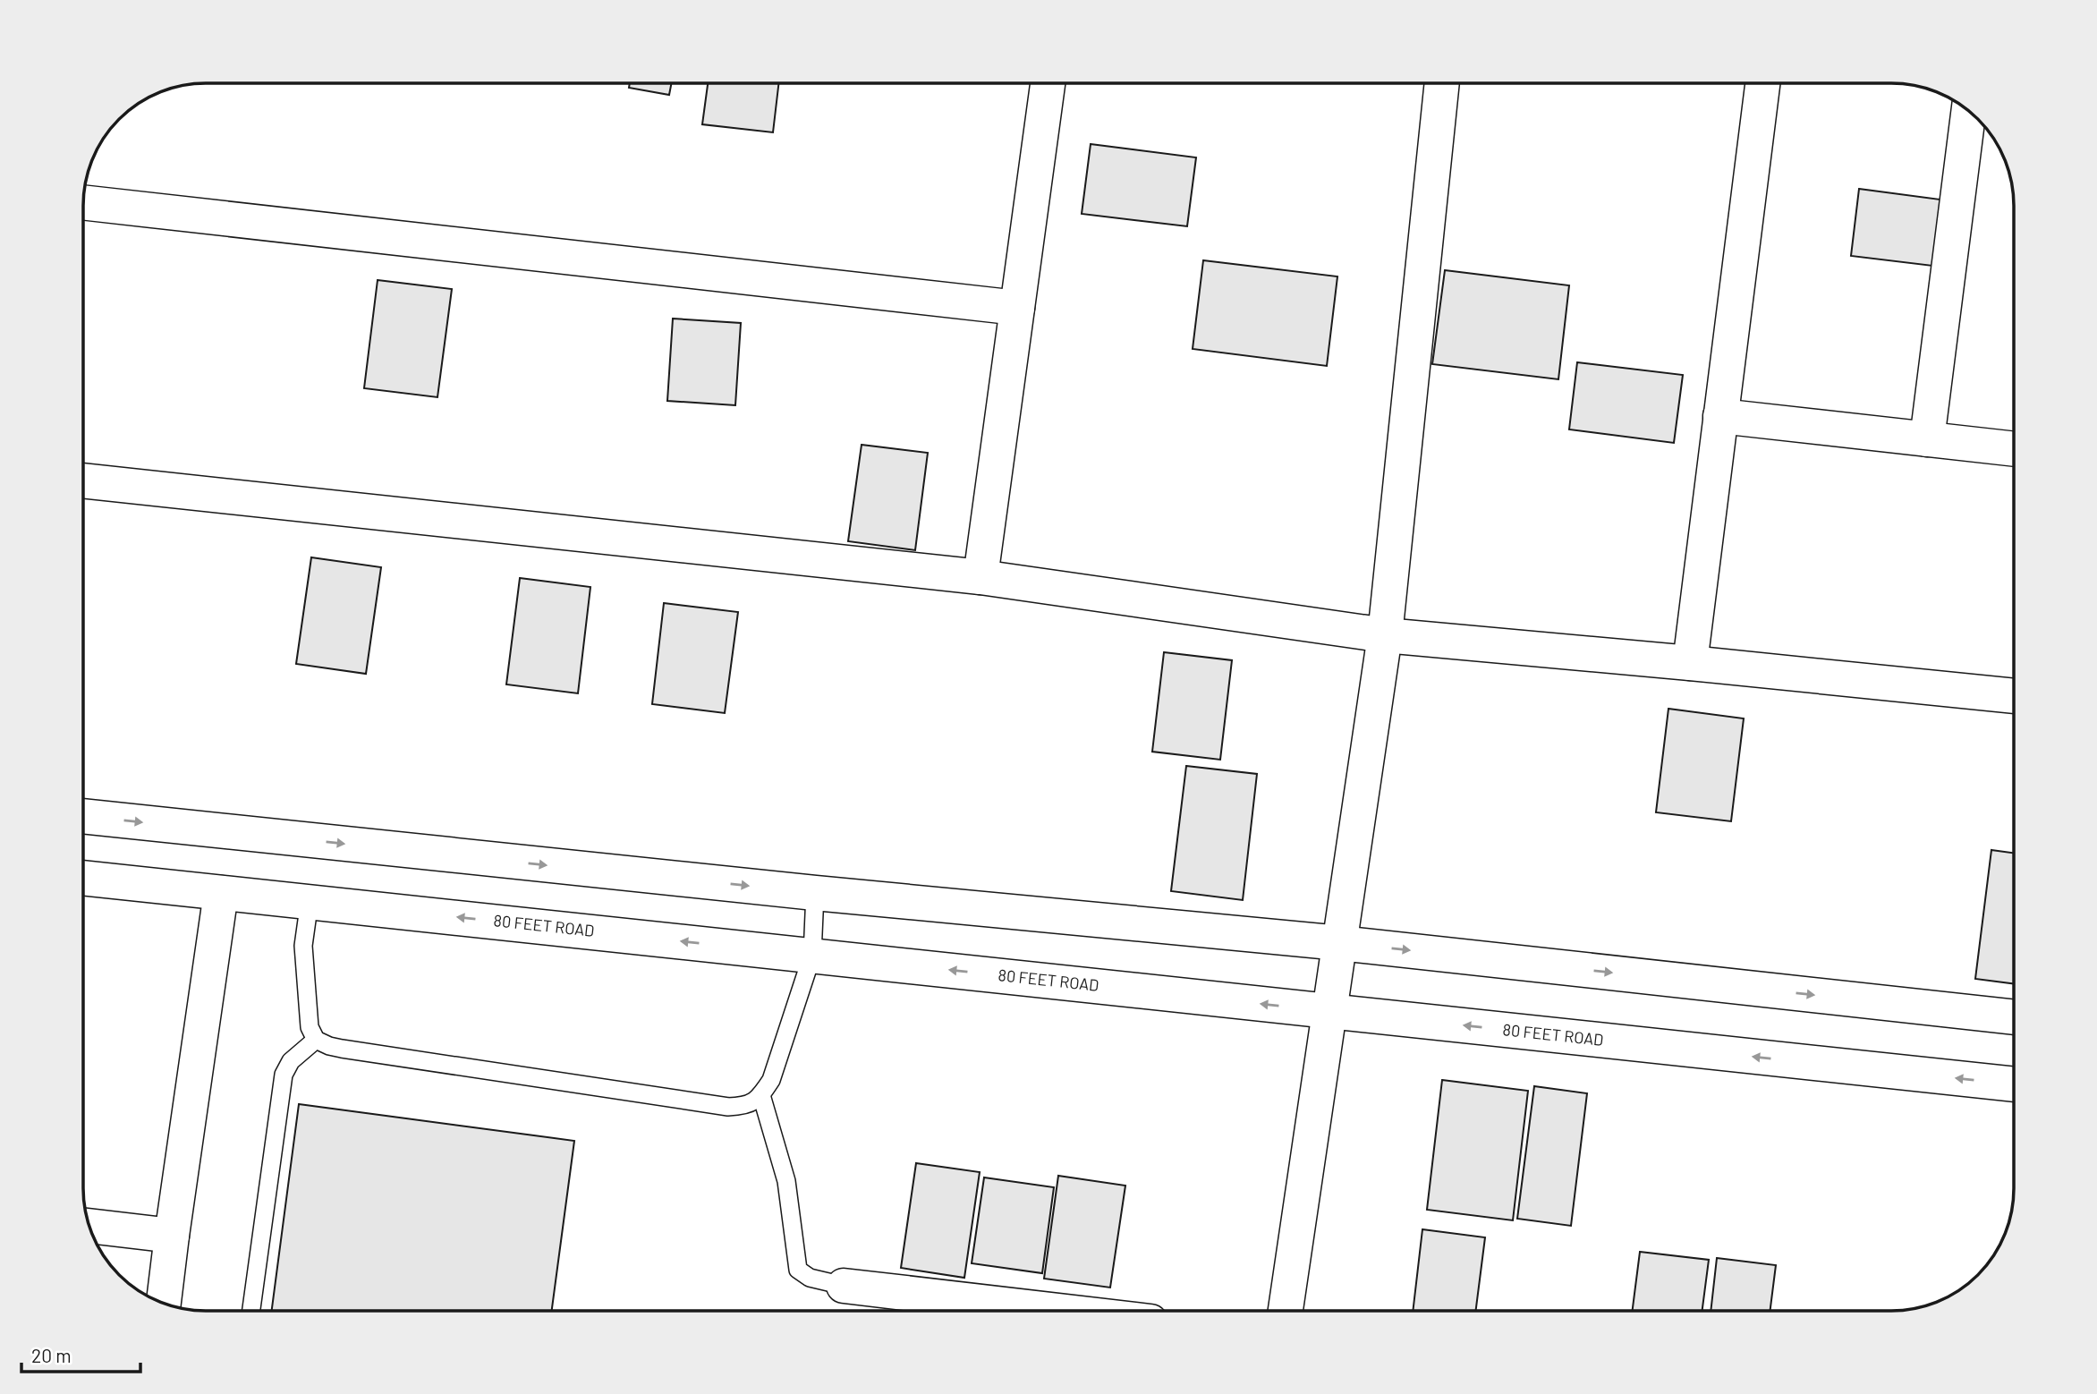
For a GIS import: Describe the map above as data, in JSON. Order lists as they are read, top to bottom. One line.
{"streets":{"street":["80 FEET ROAD"]},"scale_bar":"20 m"}
